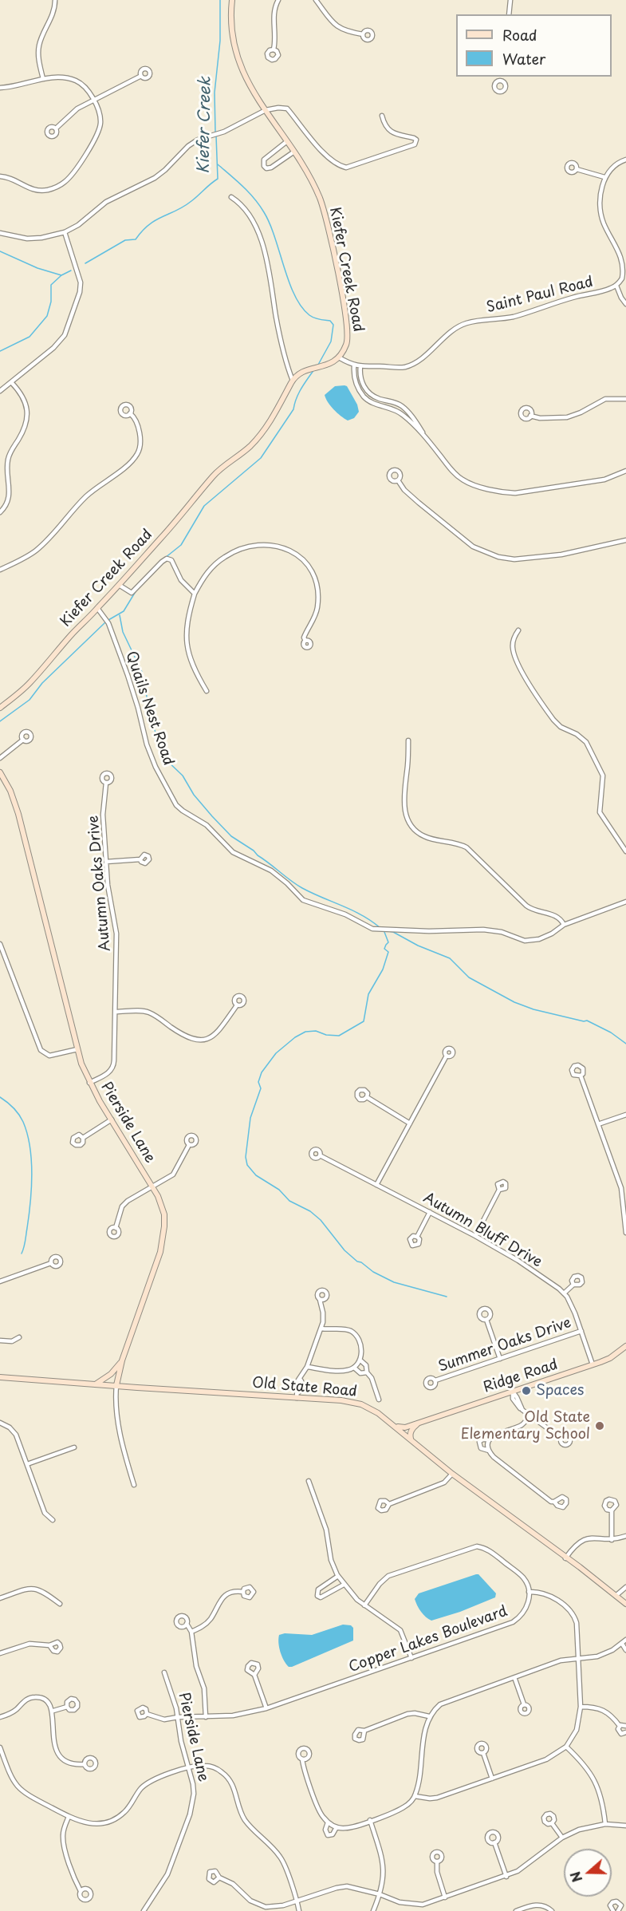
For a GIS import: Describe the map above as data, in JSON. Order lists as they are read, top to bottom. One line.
{"streets":{"street":["Kiefer Creek Road","Saint Paul Road","Quails Nest Road","Autumn Oaks Drive","Pierside Lane","Autumn Bluff Drive","Summer Oaks Drive","Ridge Road","Old State Road","Copper Lakes Boulevard"]},"crossings":[["Kiefer Creek Road","Saint Paul Road"],["Kiefer Creek Road","Quails Nest Road"],["Autumn Oaks Drive","Pierside Lane"],["Pierside Lane","Old State Road"],["Pierside Lane","Copper Lakes Boulevard"],["Autumn Bluff Drive","Summer Oaks Drive"],["Autumn Bluff Drive","Ridge Road"],["Ridge Road","Old State Road"]],"water":["Kiefer Creek"],"places":["Spaces","Old State Elementary School"],"legend":["Road","Water"],"north":"left"}
